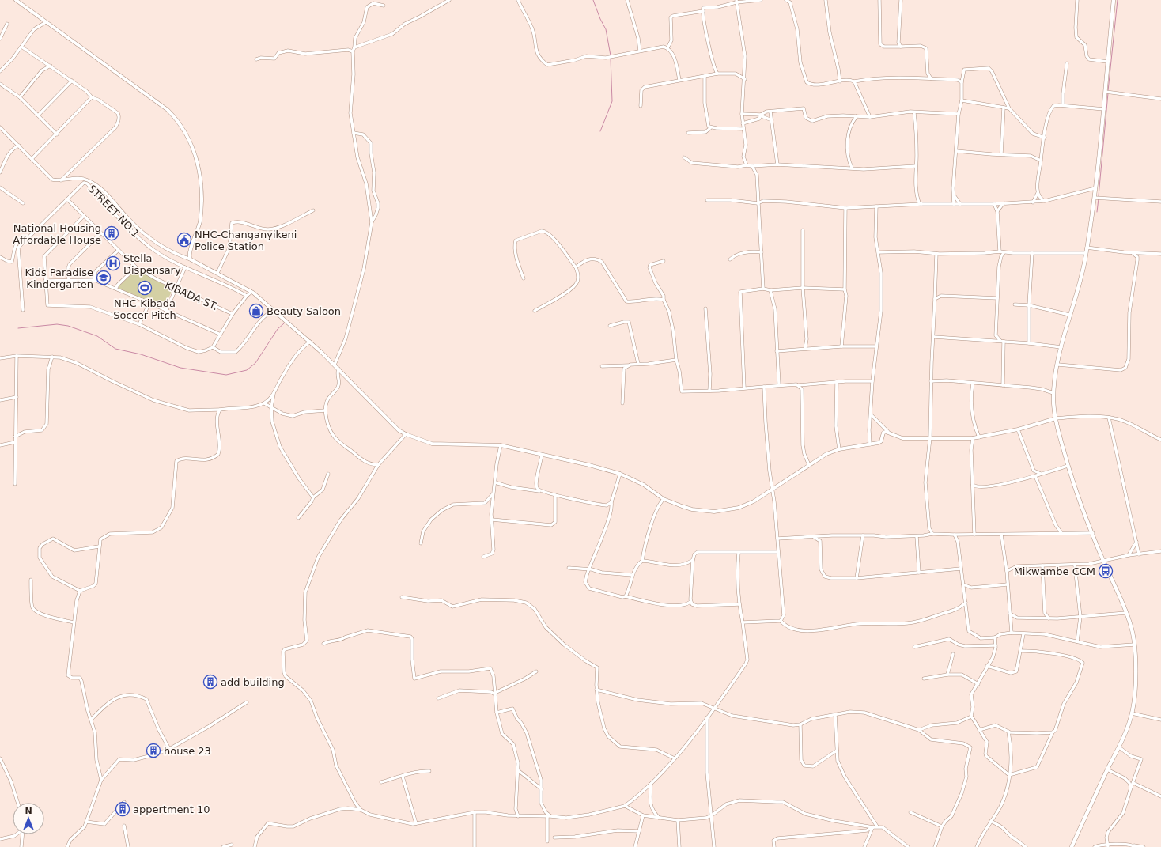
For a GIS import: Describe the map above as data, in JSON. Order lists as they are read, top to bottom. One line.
{"streets":{"street":["STREET NO:1","KIBADA ST."]},"crossings":[["STREET NO:1","KIBADA ST."]],"places":{"building":["National Housing Affordable House","add building","house 23","appertment 10"],"public building":["NHC-Changanyikeni Police Station"],"hospital":["Stella Dispensary"],"school or university":["Kids Paradise Kindergarten"],"sports":["NHC-Kibada Soccer Pitch"],"shop":["Beauty Saloon"],"bus stop":["Mikwambe CCM"]},"north":"top"}
